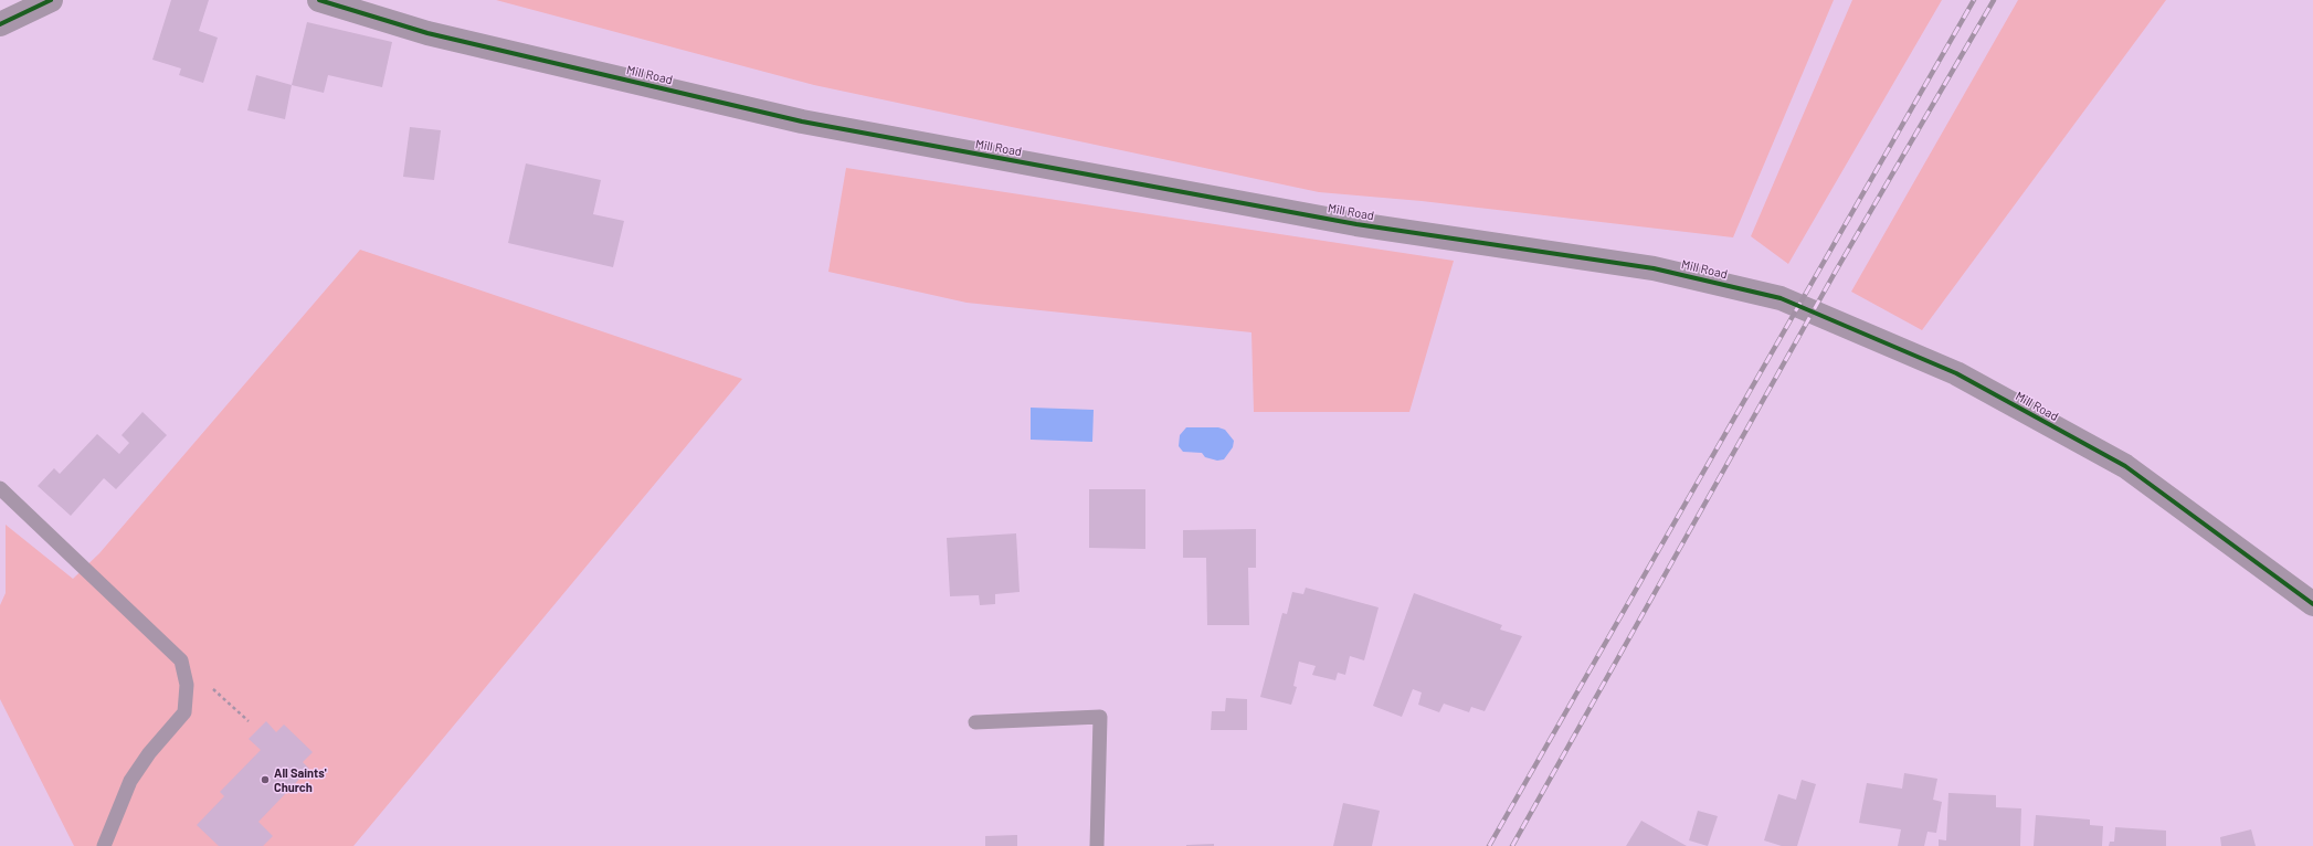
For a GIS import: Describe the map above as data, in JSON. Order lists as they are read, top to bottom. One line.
{"streets":{"street":["Mill Road"]},"places":["All Saints' Church"]}
